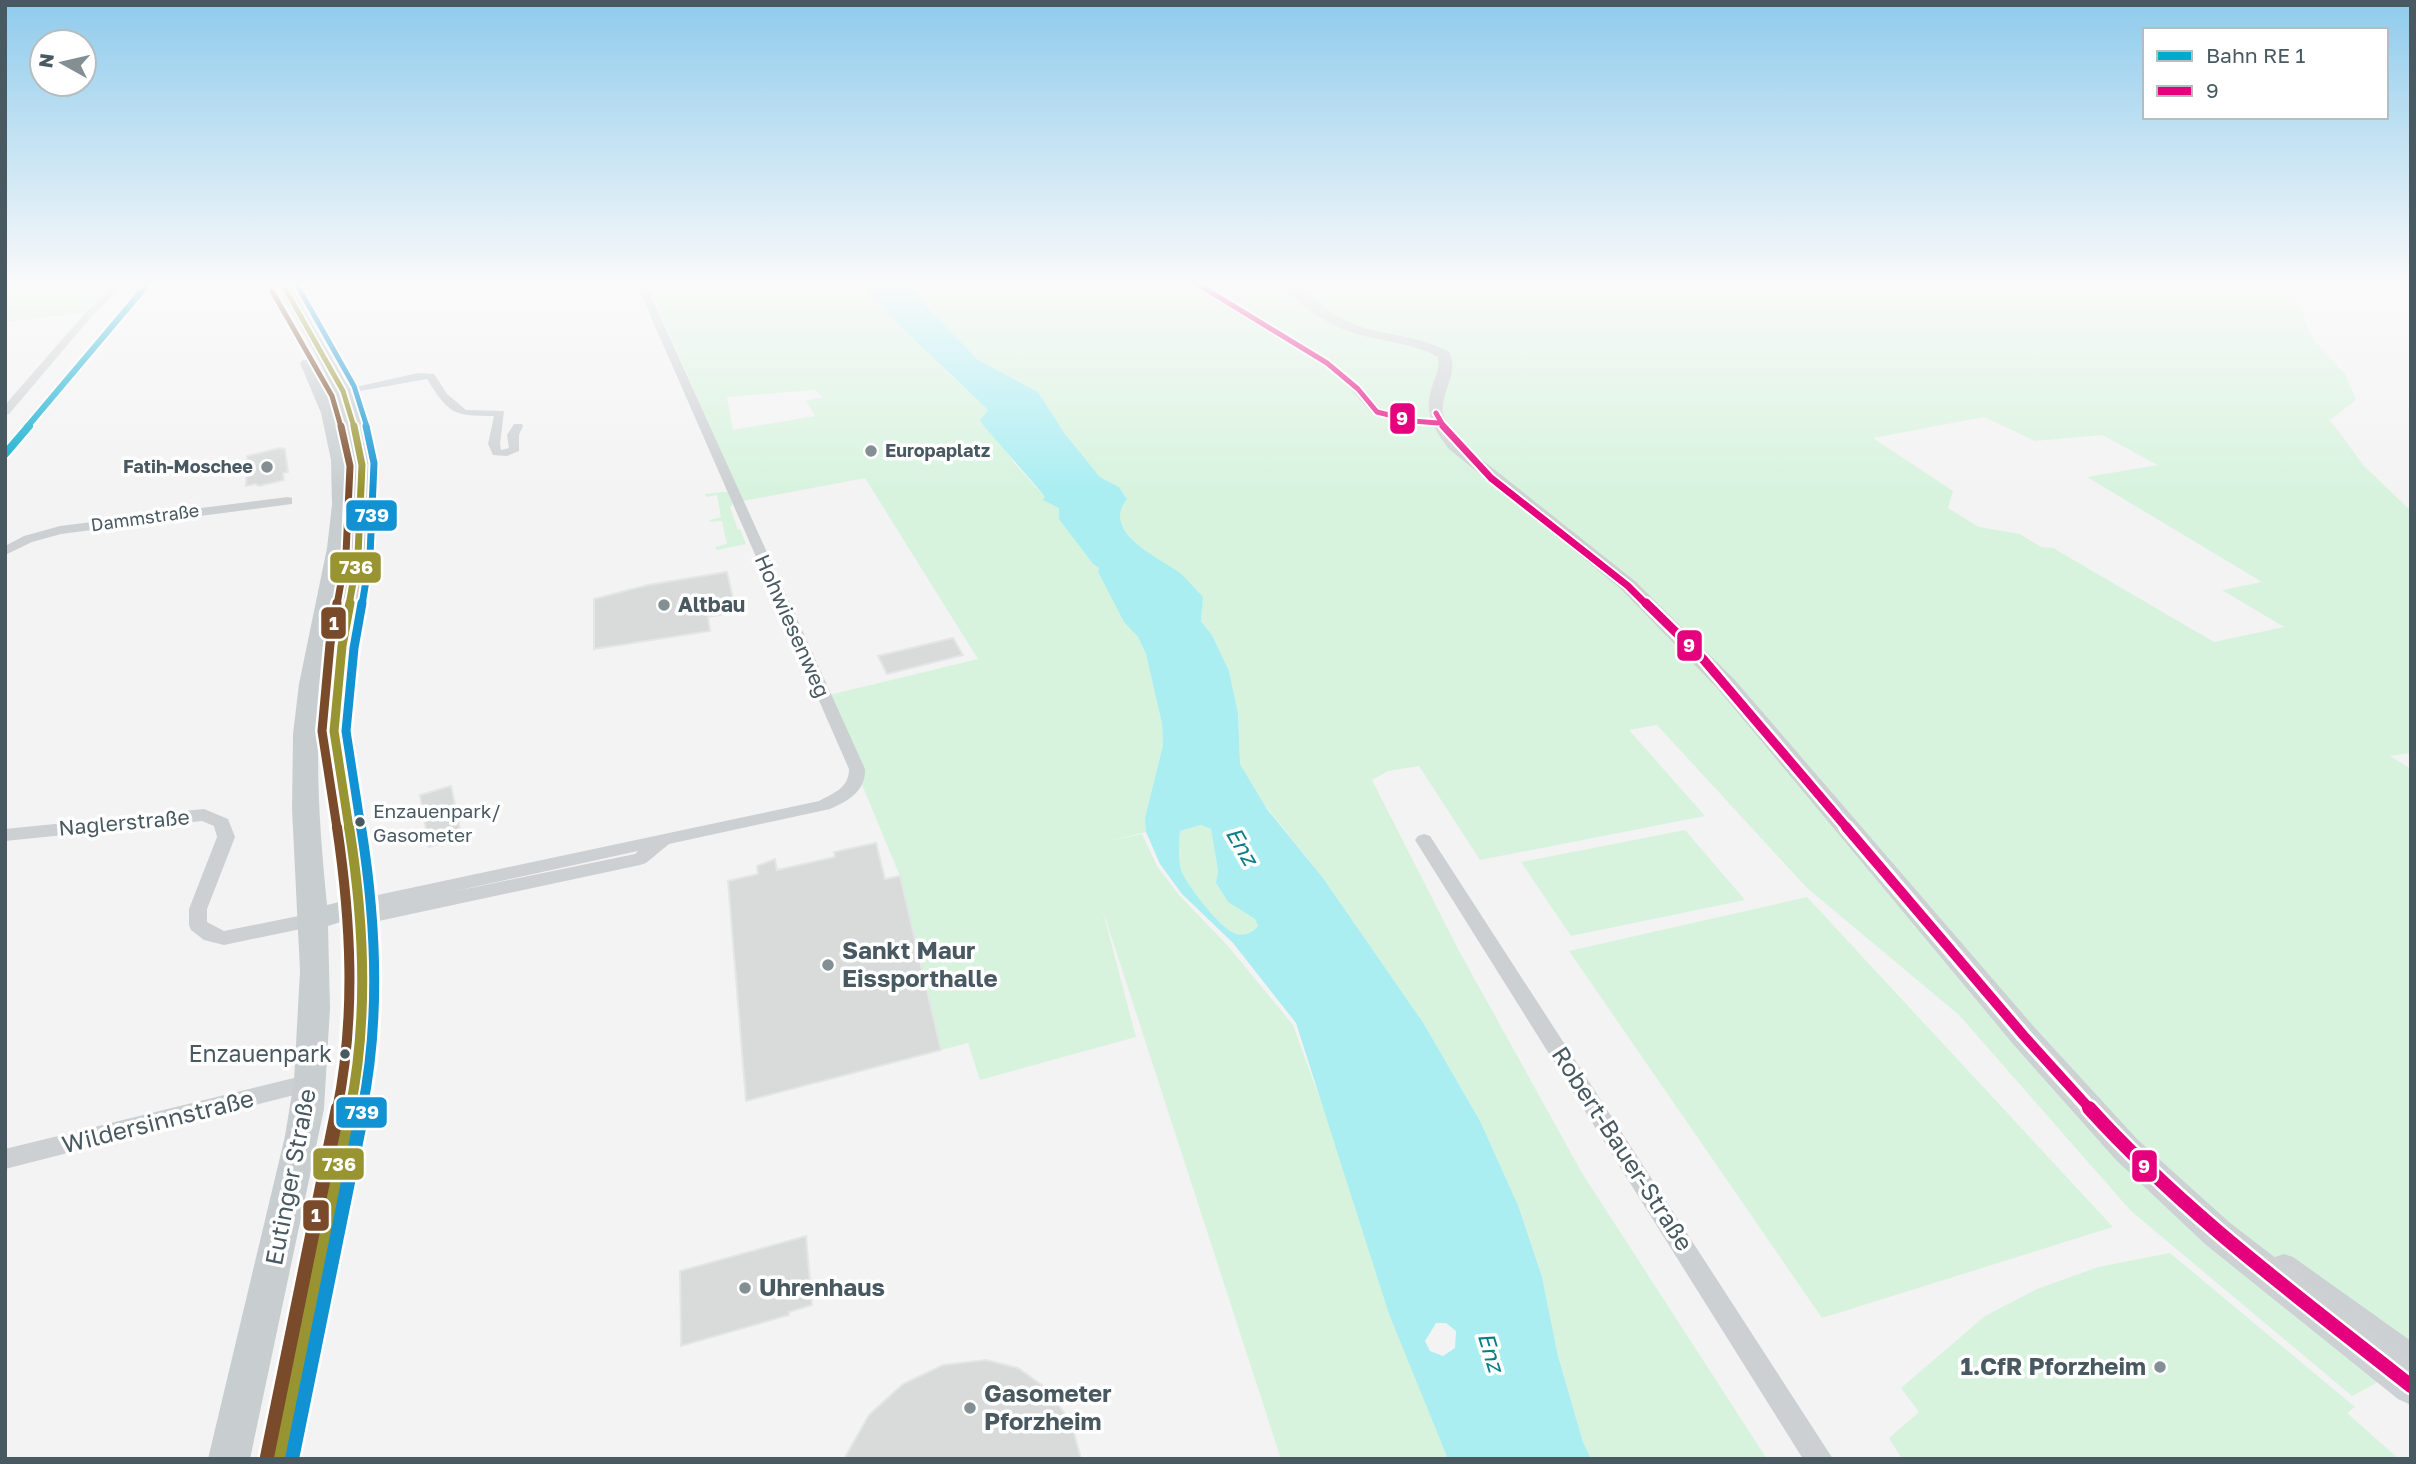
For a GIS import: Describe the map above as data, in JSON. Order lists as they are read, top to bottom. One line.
{"streets":{"main road":["Eutinger Straße"],"street":["Dammstraße","Hohwiesenweg","Naglerstraße","Wildersinnstraße","Robert-Bauer-Straße"]},"crossings":[["Hohwiesenweg","Eutinger Straße"],["Naglerstraße","Eutinger Straße"],["Wildersinnstraße","Eutinger Straße"]],"water":["Enz"],"places":["Europaplatz","Fatih-Moschee","Altbau","Enzauenpark/ Gasometer","Sankt Maur Eissporthalle","Enzauenpark","Uhrenhaus","1.CfR Pforzheim","Gasometer Pforzheim"],"lines":["transit line 9","transit line 736","transit line 739","transit line 1"],"legend":["Bahn RE 1","9"],"north":"left"}
